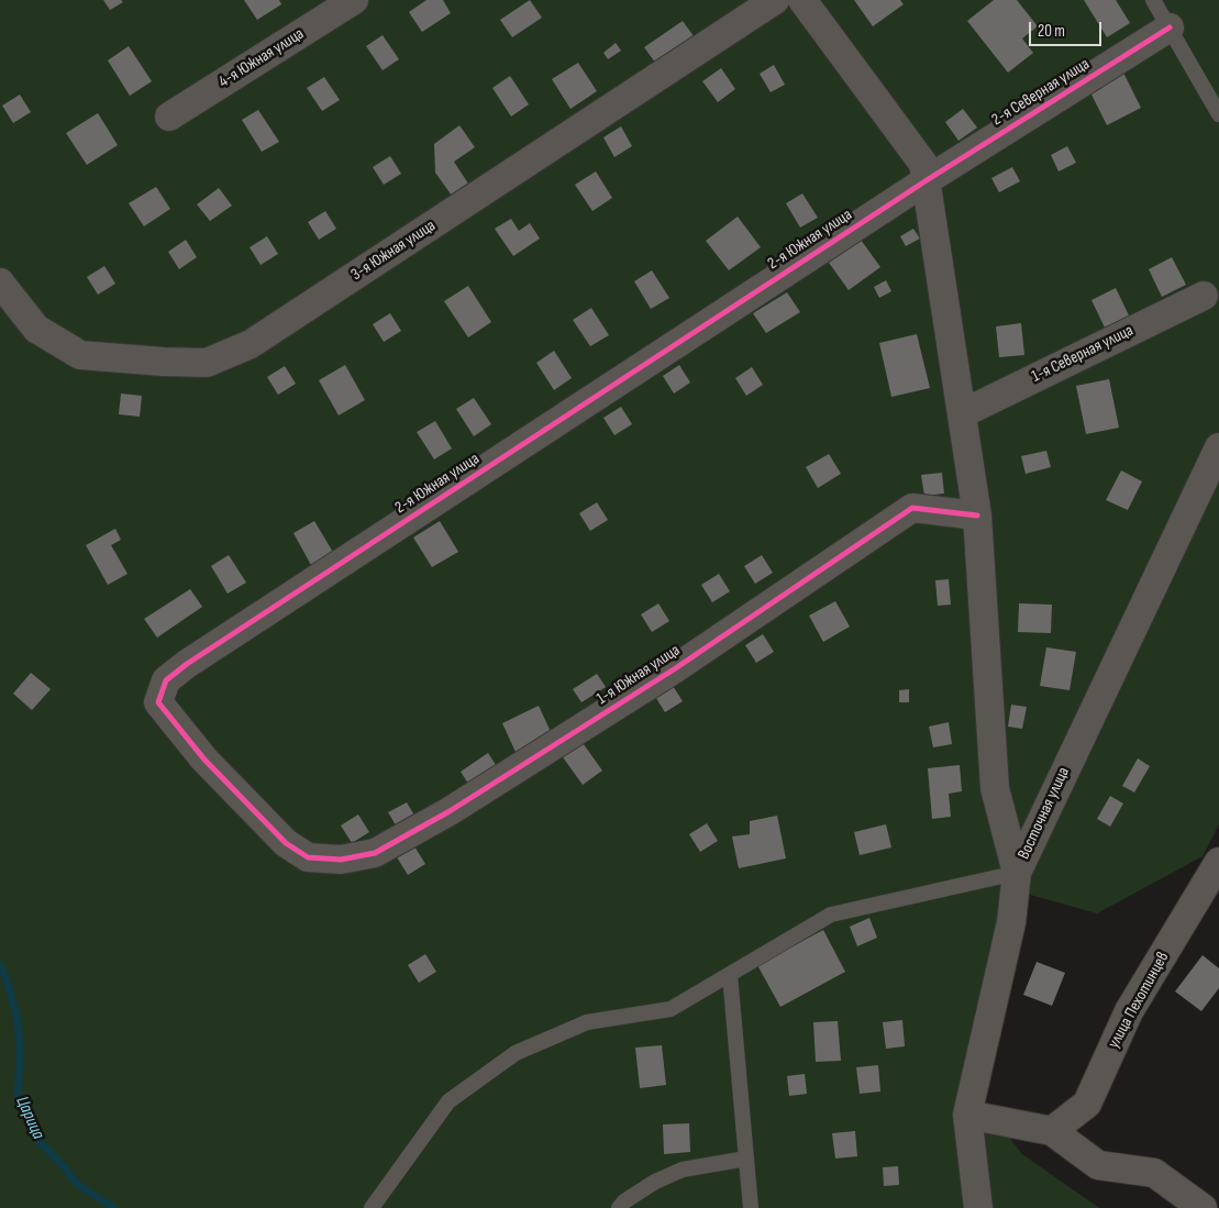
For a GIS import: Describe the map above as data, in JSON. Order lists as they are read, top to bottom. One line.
{"streets":{"street":["4-я Южная улица","2-я Северная улица","2-я Южная улица","3-я Южная улица","1-я Северная улица","1-я Южная улица","Восточная улица","улица Пехотинцев"]},"crossings":[["2-я Северная улица","2-я Южная улица"],["2-я Южная улица","1-я Южная улица"]],"water":["Царица"],"scale_bar":"20 m"}
